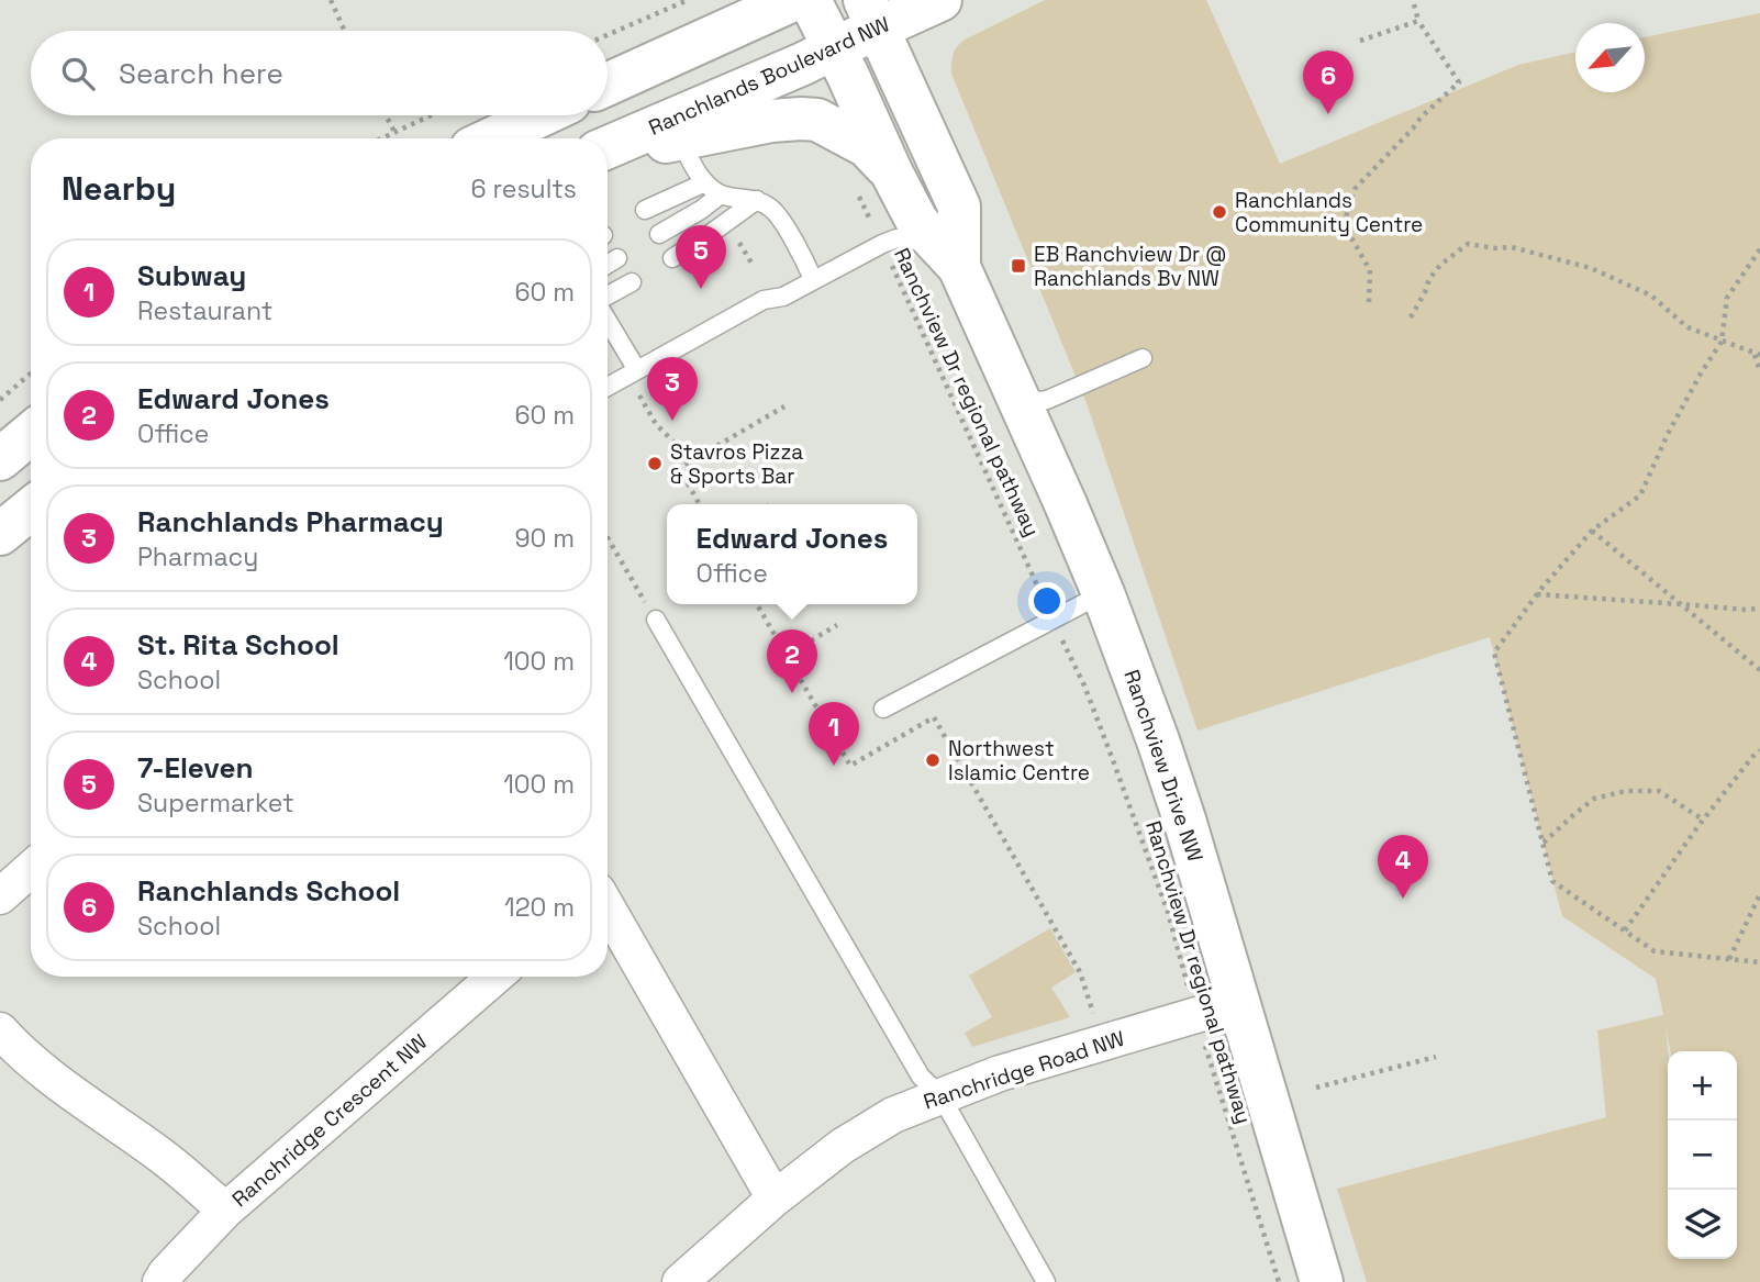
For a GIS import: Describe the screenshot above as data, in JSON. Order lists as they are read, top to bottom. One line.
{"streets":{"street":["Ranchlands Boulevard NW","Ranchview Drive NW","Ranchridge Road NW","Ranchridge Crescent NW"],"path":["Ranchview Dr regional pathway"]},"crossings":[["Ranchlands Boulevard NW","Ranchview Drive NW"],["Ranchview Dr regional pathway","Ranchview Drive NW"],["Ranchview Dr regional pathway","Ranchridge Road NW"],["Ranchview Drive NW","Ranchridge Road NW"]],"places":{"other":["Ranchlands Community Centre","Stavros Pizza & Sports Bar","Northwest Islamic Centre"],"transit":["EB Ranchview Dr @ Ranchlands Bv NW"]},"north":"bottom left","page":{"search":"Search here","pins":["6","5","3","2","1","4"],"heading":["Nearby","6 results"],"list":[{"mark":"1","name":"Subway","note":"Restaurant","value":"60 m"},{"mark":"2","name":"Edward Jones","note":"Office","value":"60 m"},{"mark":"3","name":"Ranchlands Pharmacy","note":"Pharmacy","value":"90 m"},{"mark":"4","name":"St. Rita School","note":"School","value":"100 m"},{"mark":"5","name":"7-Eleven","note":"Supermarket","value":"100 m"},{"mark":"6","name":"Ranchlands School","note":"School","value":"120 m"}],"popup":["Edward Jones","Office"],"map_buttons":["+","−"]}}
